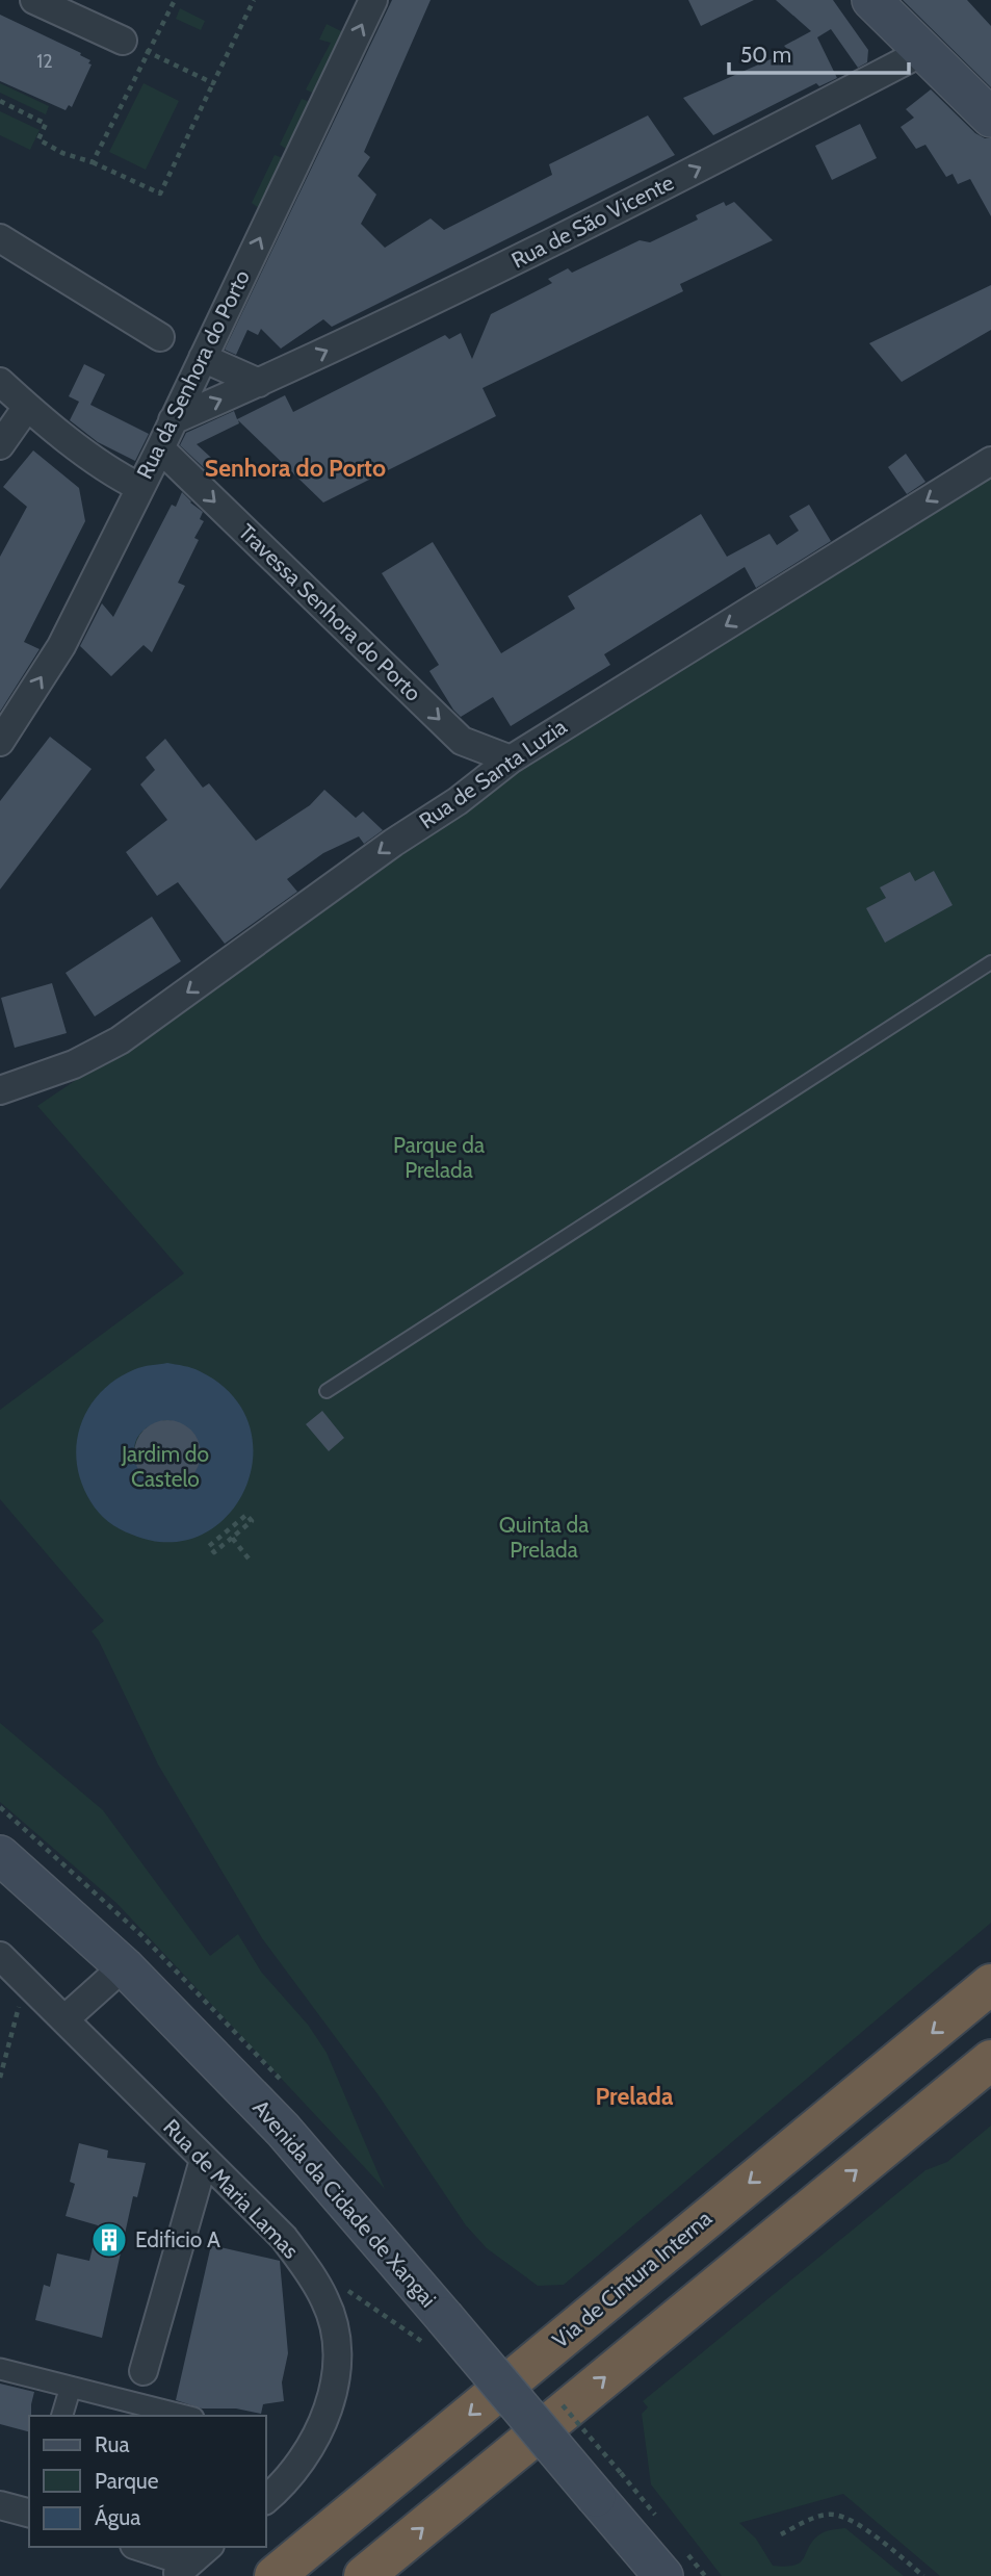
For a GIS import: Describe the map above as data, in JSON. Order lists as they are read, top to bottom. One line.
{"streets":{"highway":["Via de Cintura Interna"],"main road":["Avenida da Cidade de Xangai"],"street":["Rua de São Vicente","Rua da Senhora do Porto","Travessa Senhora do Porto","Rua de Santa Luzia","Rua de Maria Lamas"]},"crossings":[["Rua de São Vicente","Rua da Senhora do Porto"],["Rua da Senhora do Porto","Travessa Senhora do Porto"],["Travessa Senhora do Porto","Rua de Santa Luzia"]],"one_way":["Rua de São Vicente","Rua da Senhora do Porto","Travessa Senhora do Porto","Rua de Santa Luzia"],"districts":["Senhora do Porto","Prelada"],"parks":["Parque da Prelada","Jardim do Castelo","Quinta da Prelada"],"places":{"building":["Edificio A"]},"house_numbers":["12"],"legend":["Rua","Parque","Água"],"scale_bar":"50 m"}
